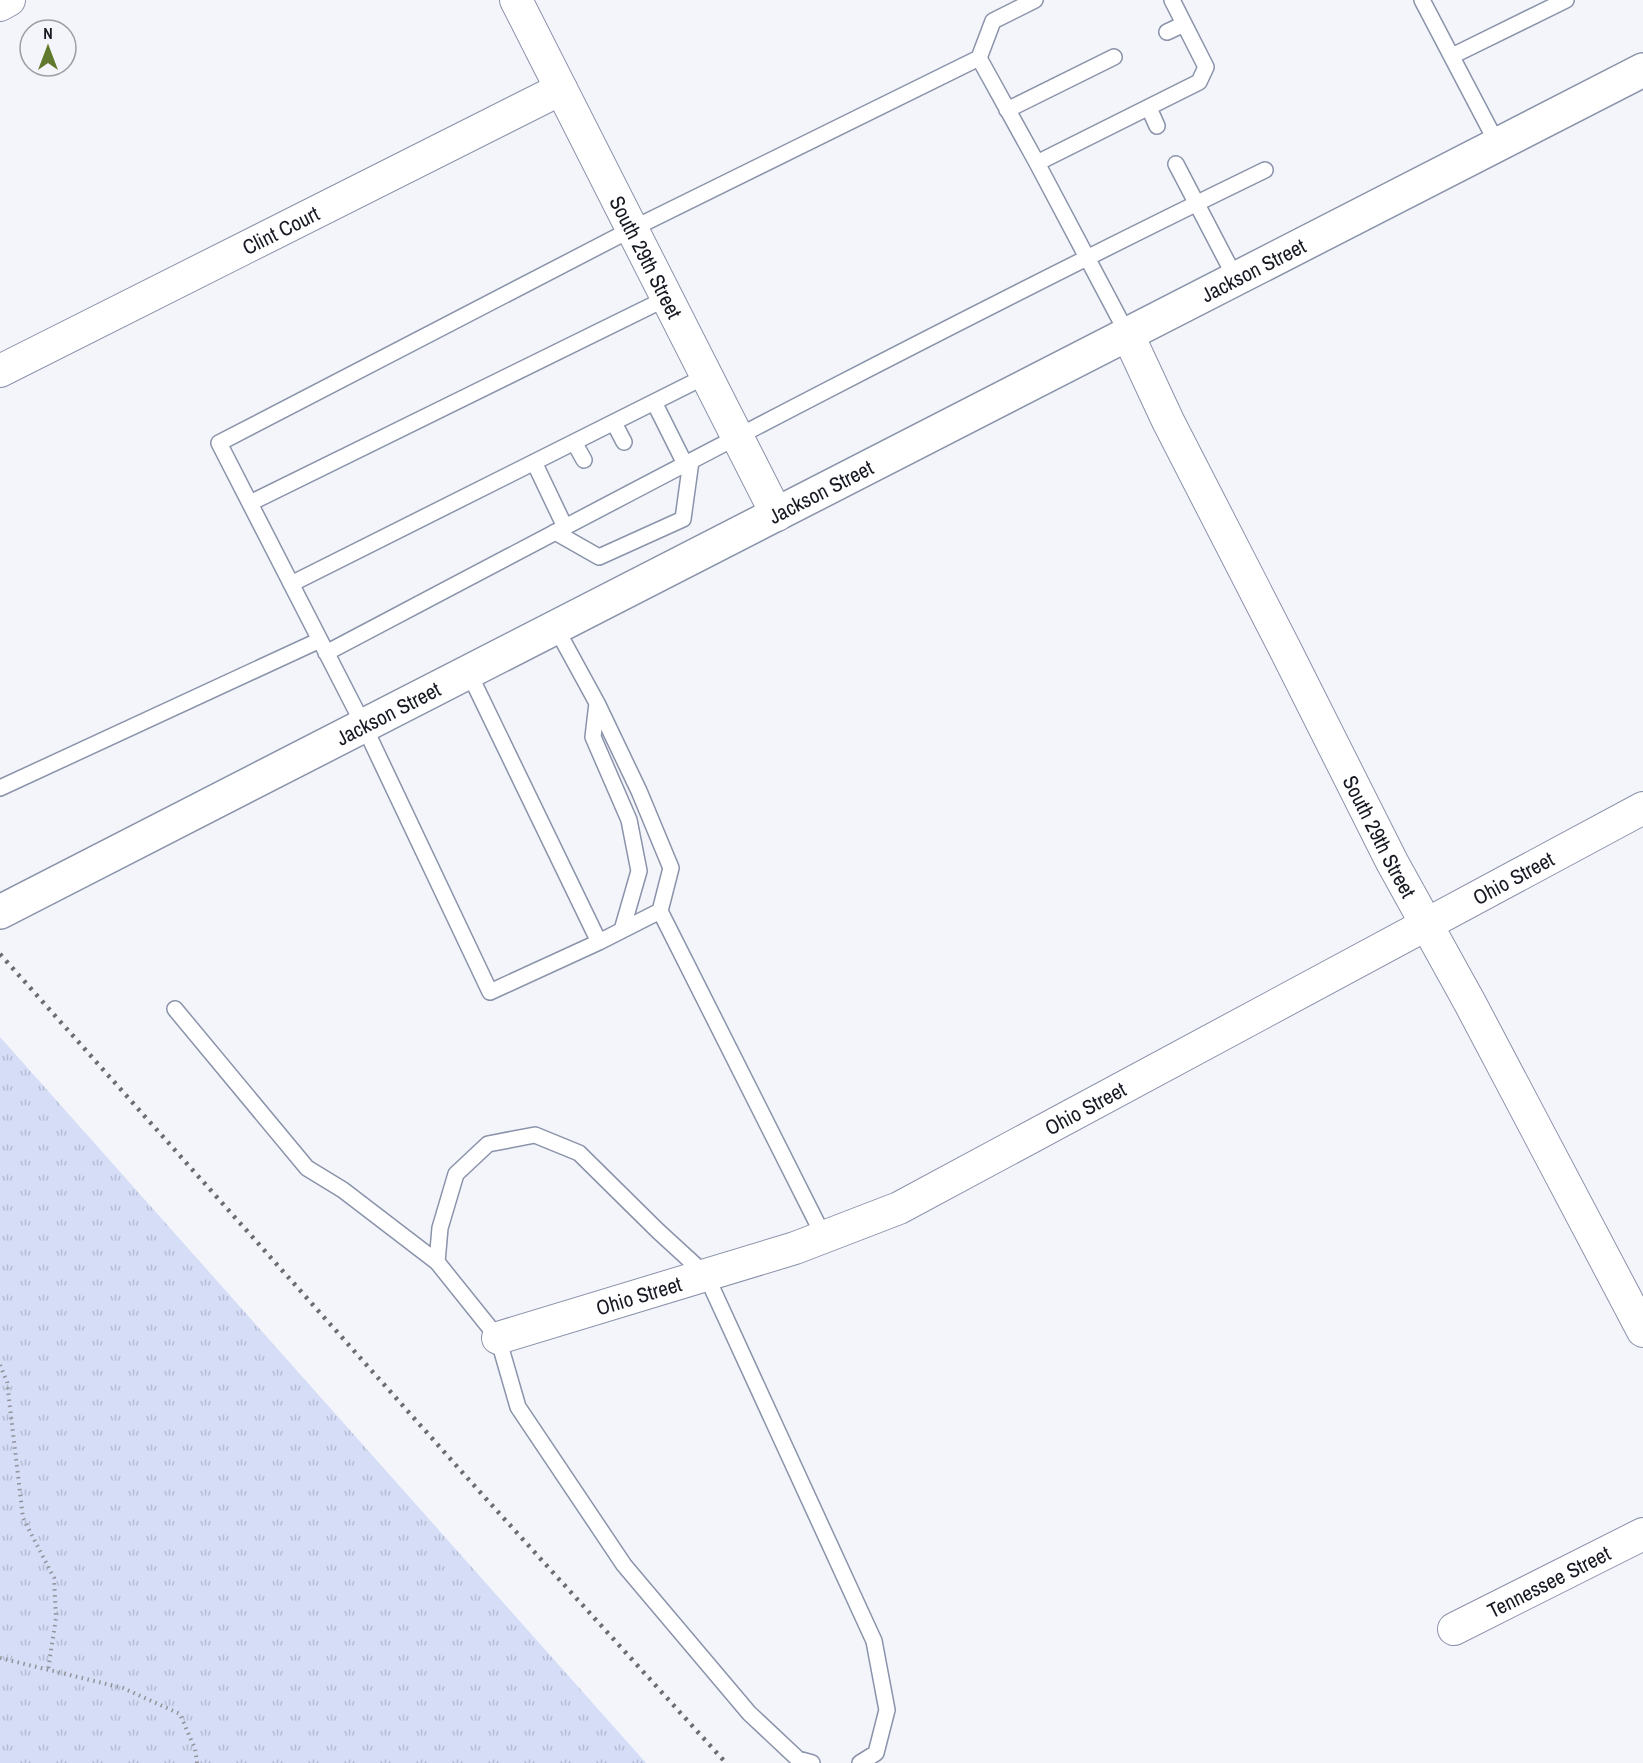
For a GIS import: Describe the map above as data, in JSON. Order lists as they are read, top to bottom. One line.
{"streets":{"main road":["Jackson Street"],"street":["Clint Court","South 29th Street","Ohio Street","Tennessee Street"]},"crossings":[["Clint Court","South 29th Street"],["South 29th Street","Jackson Street"],["South 29th Street","Ohio Street"]],"north":"top"}
